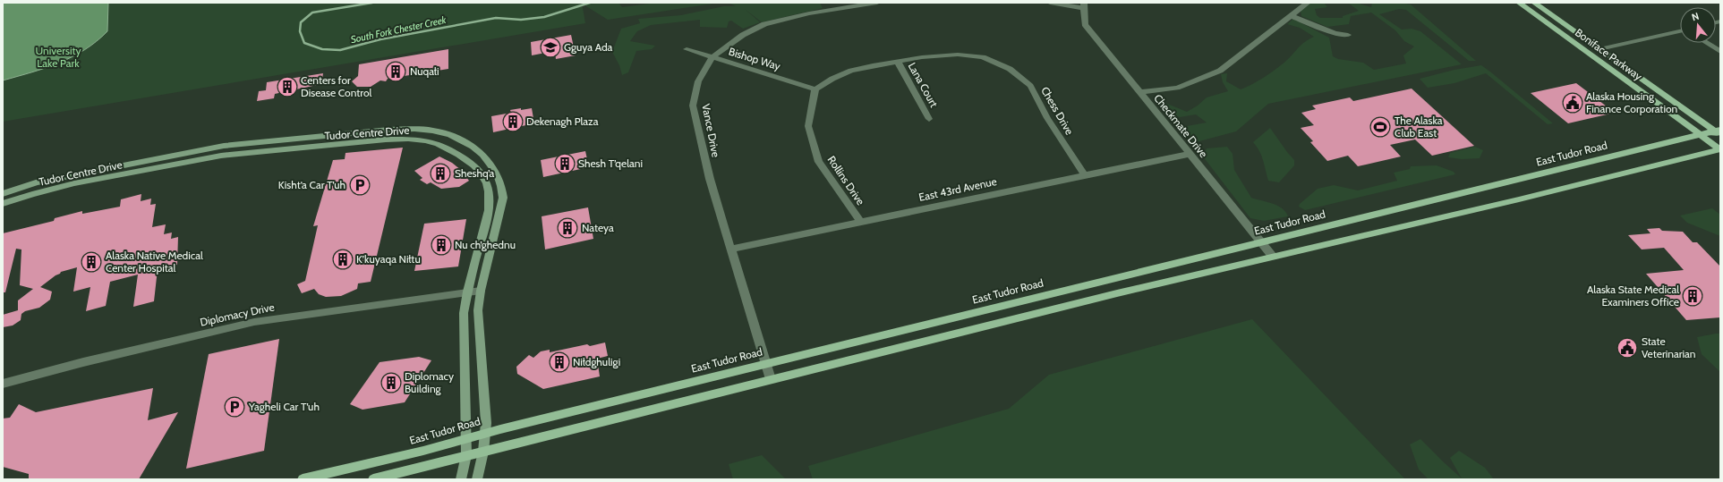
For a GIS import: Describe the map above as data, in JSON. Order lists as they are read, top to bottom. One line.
{"streets":{"main road":["Boniface Parkway","East Tudor Road"],"street":["Bishop Way","Lana Court","Chess Drive","Checkmate Drive","Vance Drive","Tudor Centre Drive","Rollins Drive","East 43rd Avenue","Diplomacy Drive"]},"crossings":[["Boniface Parkway","East Tudor Road"],["Bishop Way","Vance Drive"],["Bishop Way","Rollins Drive"],["Lana Court","Chess Drive"],["Chess Drive","East 43rd Avenue"],["Checkmate Drive","East Tudor Road"],["Checkmate Drive","East 43rd Avenue"],["Vance Drive","East Tudor Road"],["Vance Drive","East 43rd Avenue"],["Tudor Centre Drive","East Tudor Road"],["Tudor Centre Drive","Diplomacy Drive"],["Rollins Drive","East 43rd Avenue"]],"water":["South Fork Chester Creek"],"parks":["University Lake Park"],"places":{"school or university":["Gguya Ada"],"building":["Nuqałi","Centers for Disease Control","Dekenagh Plaza","Shesh T’qelani","Sheshq’a","Nateya","Nu ch’ghednu","K’kuyaqa Niłtu","Alaska Native Medical Center Hospital","Alaska State Medical Examiners Office","Niłdghuligi","Diplomacy Building"],"public building":["Alaska Housing Finance Corporation","State Veterinarian"],"sports":["The Alaska Club East"],"parking":["Kisht‘a Car T’uh","Yagheli Car T’uh"]},"north":"top"}
